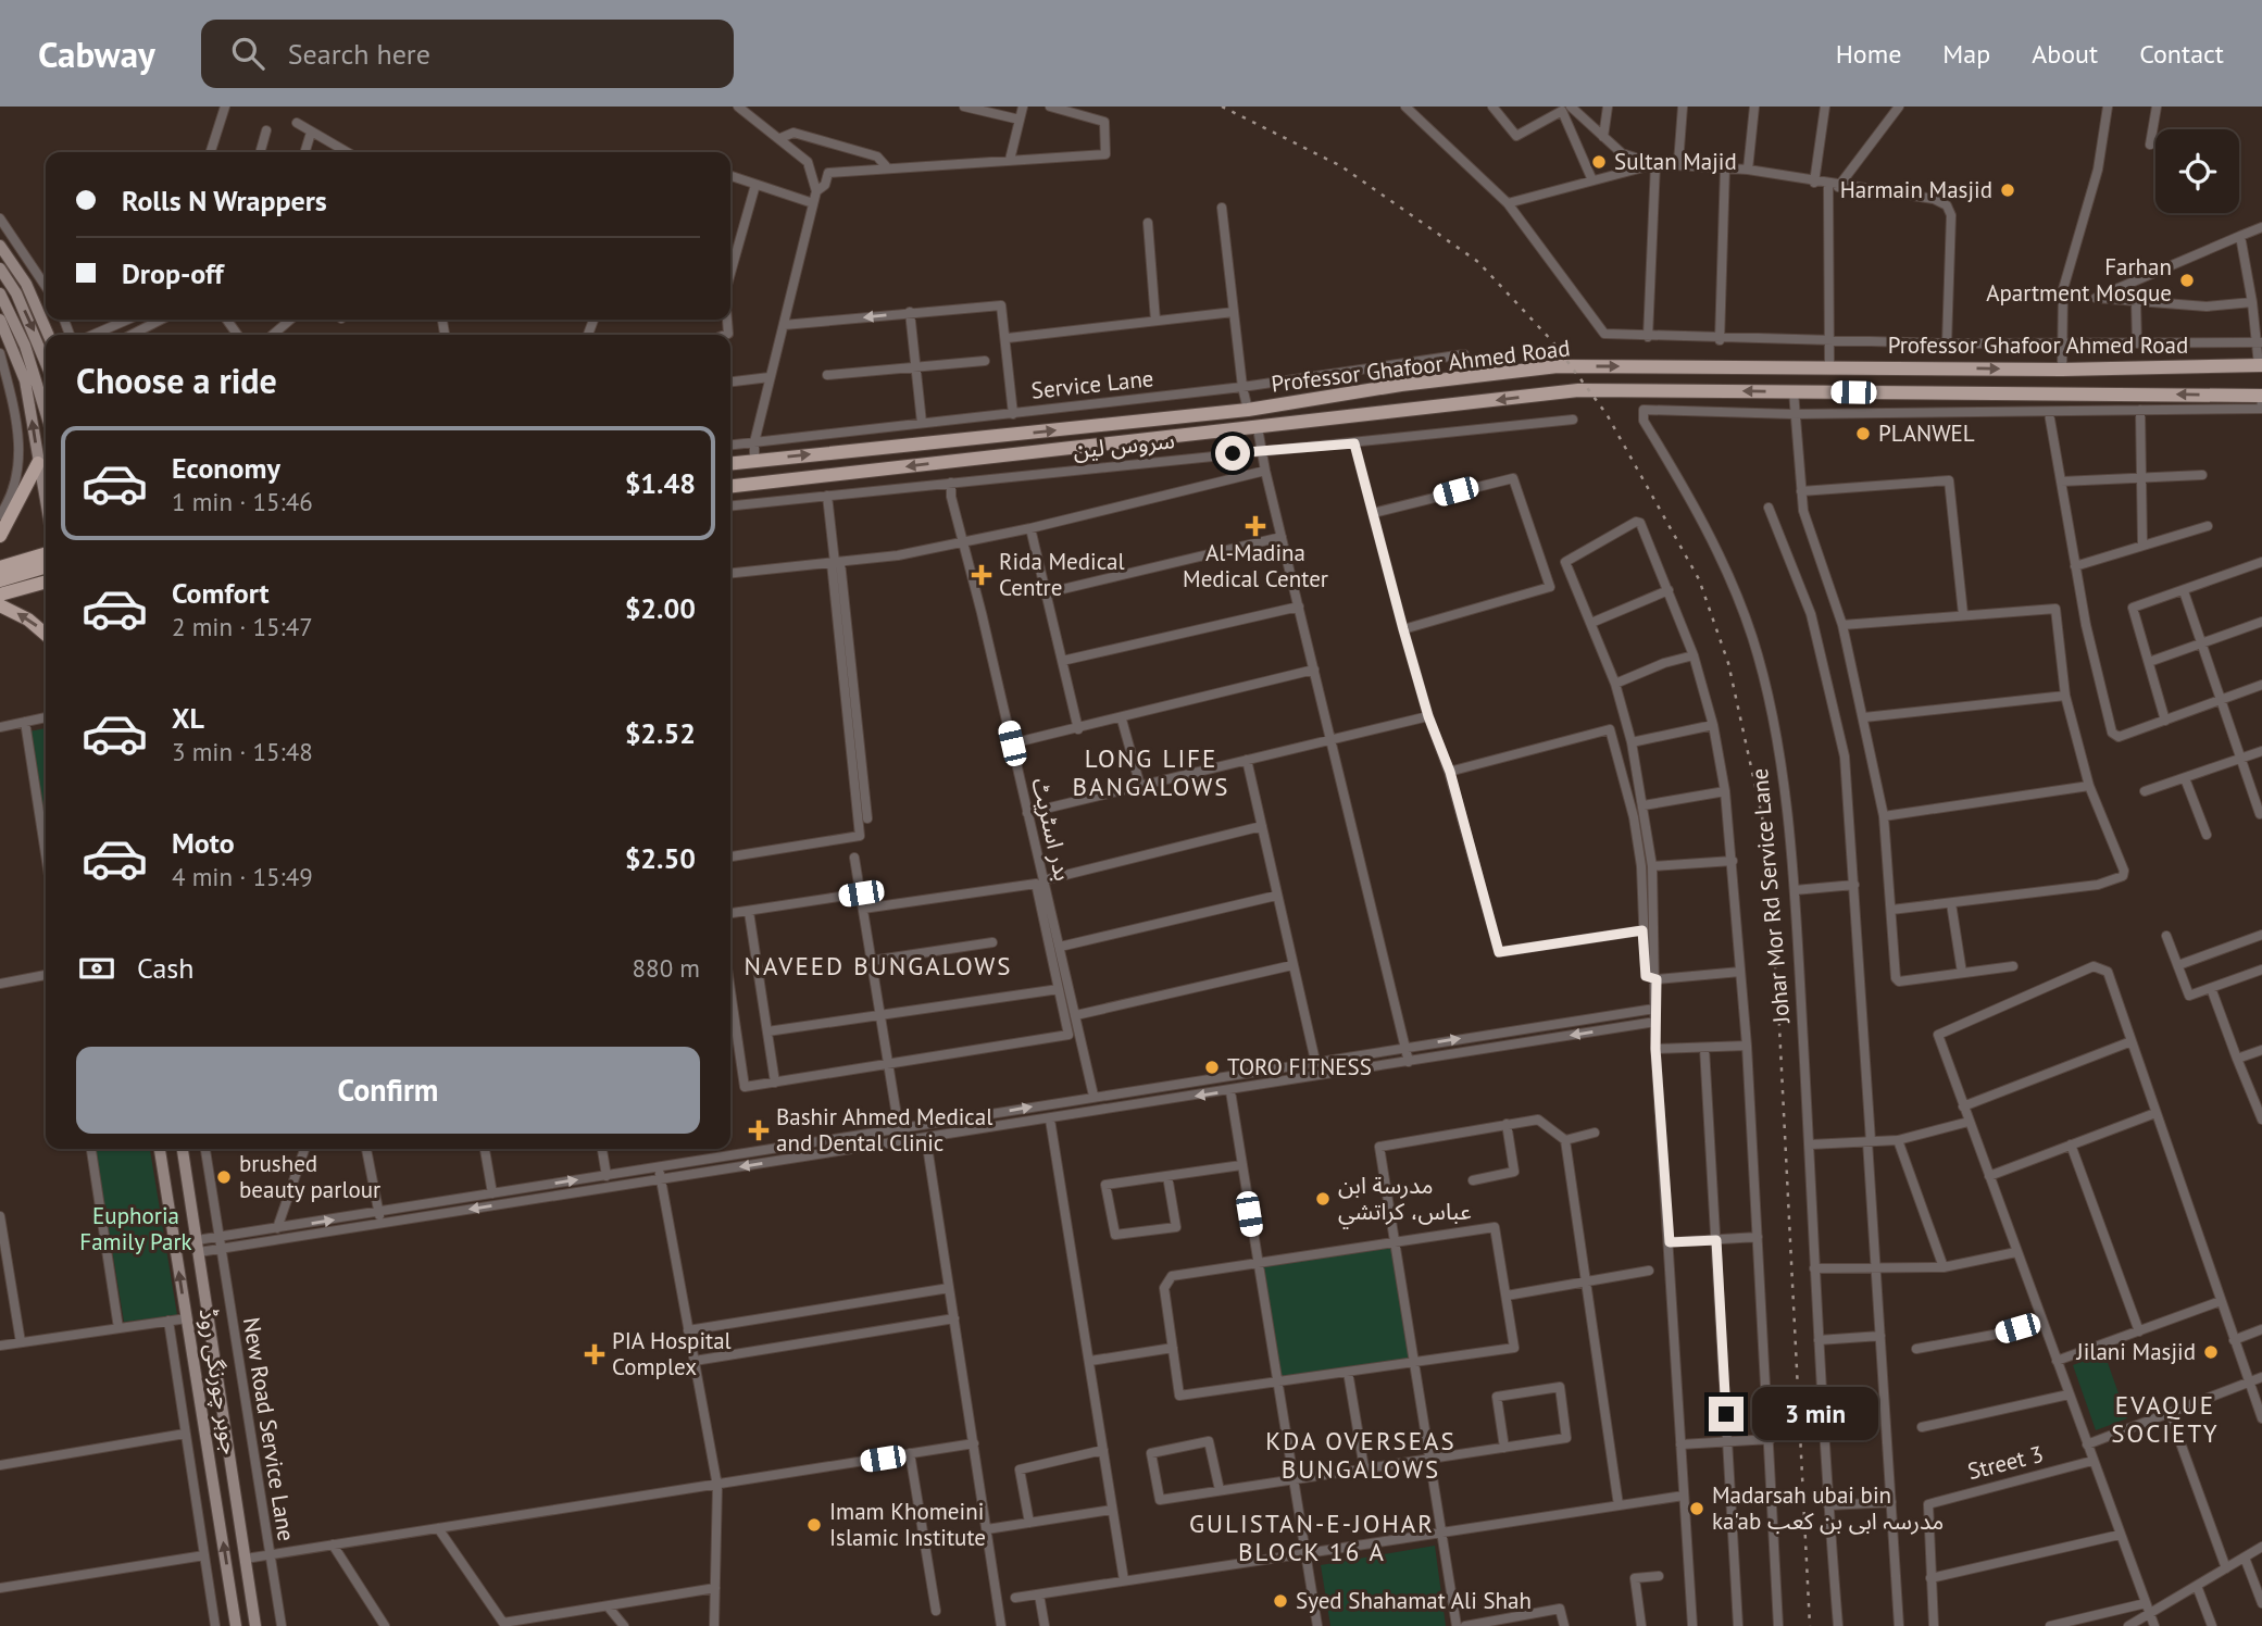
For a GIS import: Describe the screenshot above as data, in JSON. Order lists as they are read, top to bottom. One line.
{"streets":{"main road":["Professor Ghafoor Ahmed Road","جوہر چورنگی روڈ"],"street":["Service Lane","سروس لین","بدر اسٹریٹ","Johar Mor Rd Service Lane","New Road Service Lane","Street 3"]},"crossings":[["سروس لین","بدر اسٹریٹ"]],"districts":["LONG LIFE BANGALOWS","NAVEED BUNGALOWS","EVAQUE SOCIETY","KDA OVERSEAS BUNGALOWS","GULISTAN-E-JOHAR BLOCK 16 A"],"parks":["Euphoria Family Park"],"places":{"other":["Sultan Majid","Harmain Masjid","Farhan Apartment Mosque","PLANWEL","TORO FITNESS","brushed beauty parlour","مدرسة ابن عباس، كراتشي","Jilani Masjid","Madarsah ubai bin ka'ab مدرسہ ابی بن کعب","Imam Khomeini Islamic Institute","Syed Shahamat Ali Shah"],"health":["Al-Madina Medical Center","Rida Medical Centre","Bashir Ahmed Medical and Dental Clinic","PIA Hospital Complex"]},"page":{"header":"Cabway","search":"Search here","nav":["Home","Map","About","Contact"],"banner":["Rolls N Wrappers","Drop-off"],"heading":"Choose a ride","list":[{"name":"Economy","note":"1 min · 15:46","value":"$1.48"},{"name":"Comfort","note":"2 min · 15:47","value":"$2.00"},{"name":"XL","note":"3 min · 15:48","value":"$2.52"},{"name":"Moto","note":"4 min · 15:49","value":"$2.50"}],"pay":["Cash","880 m"],"buttons":"Confirm","bubble":"3 min"}}
